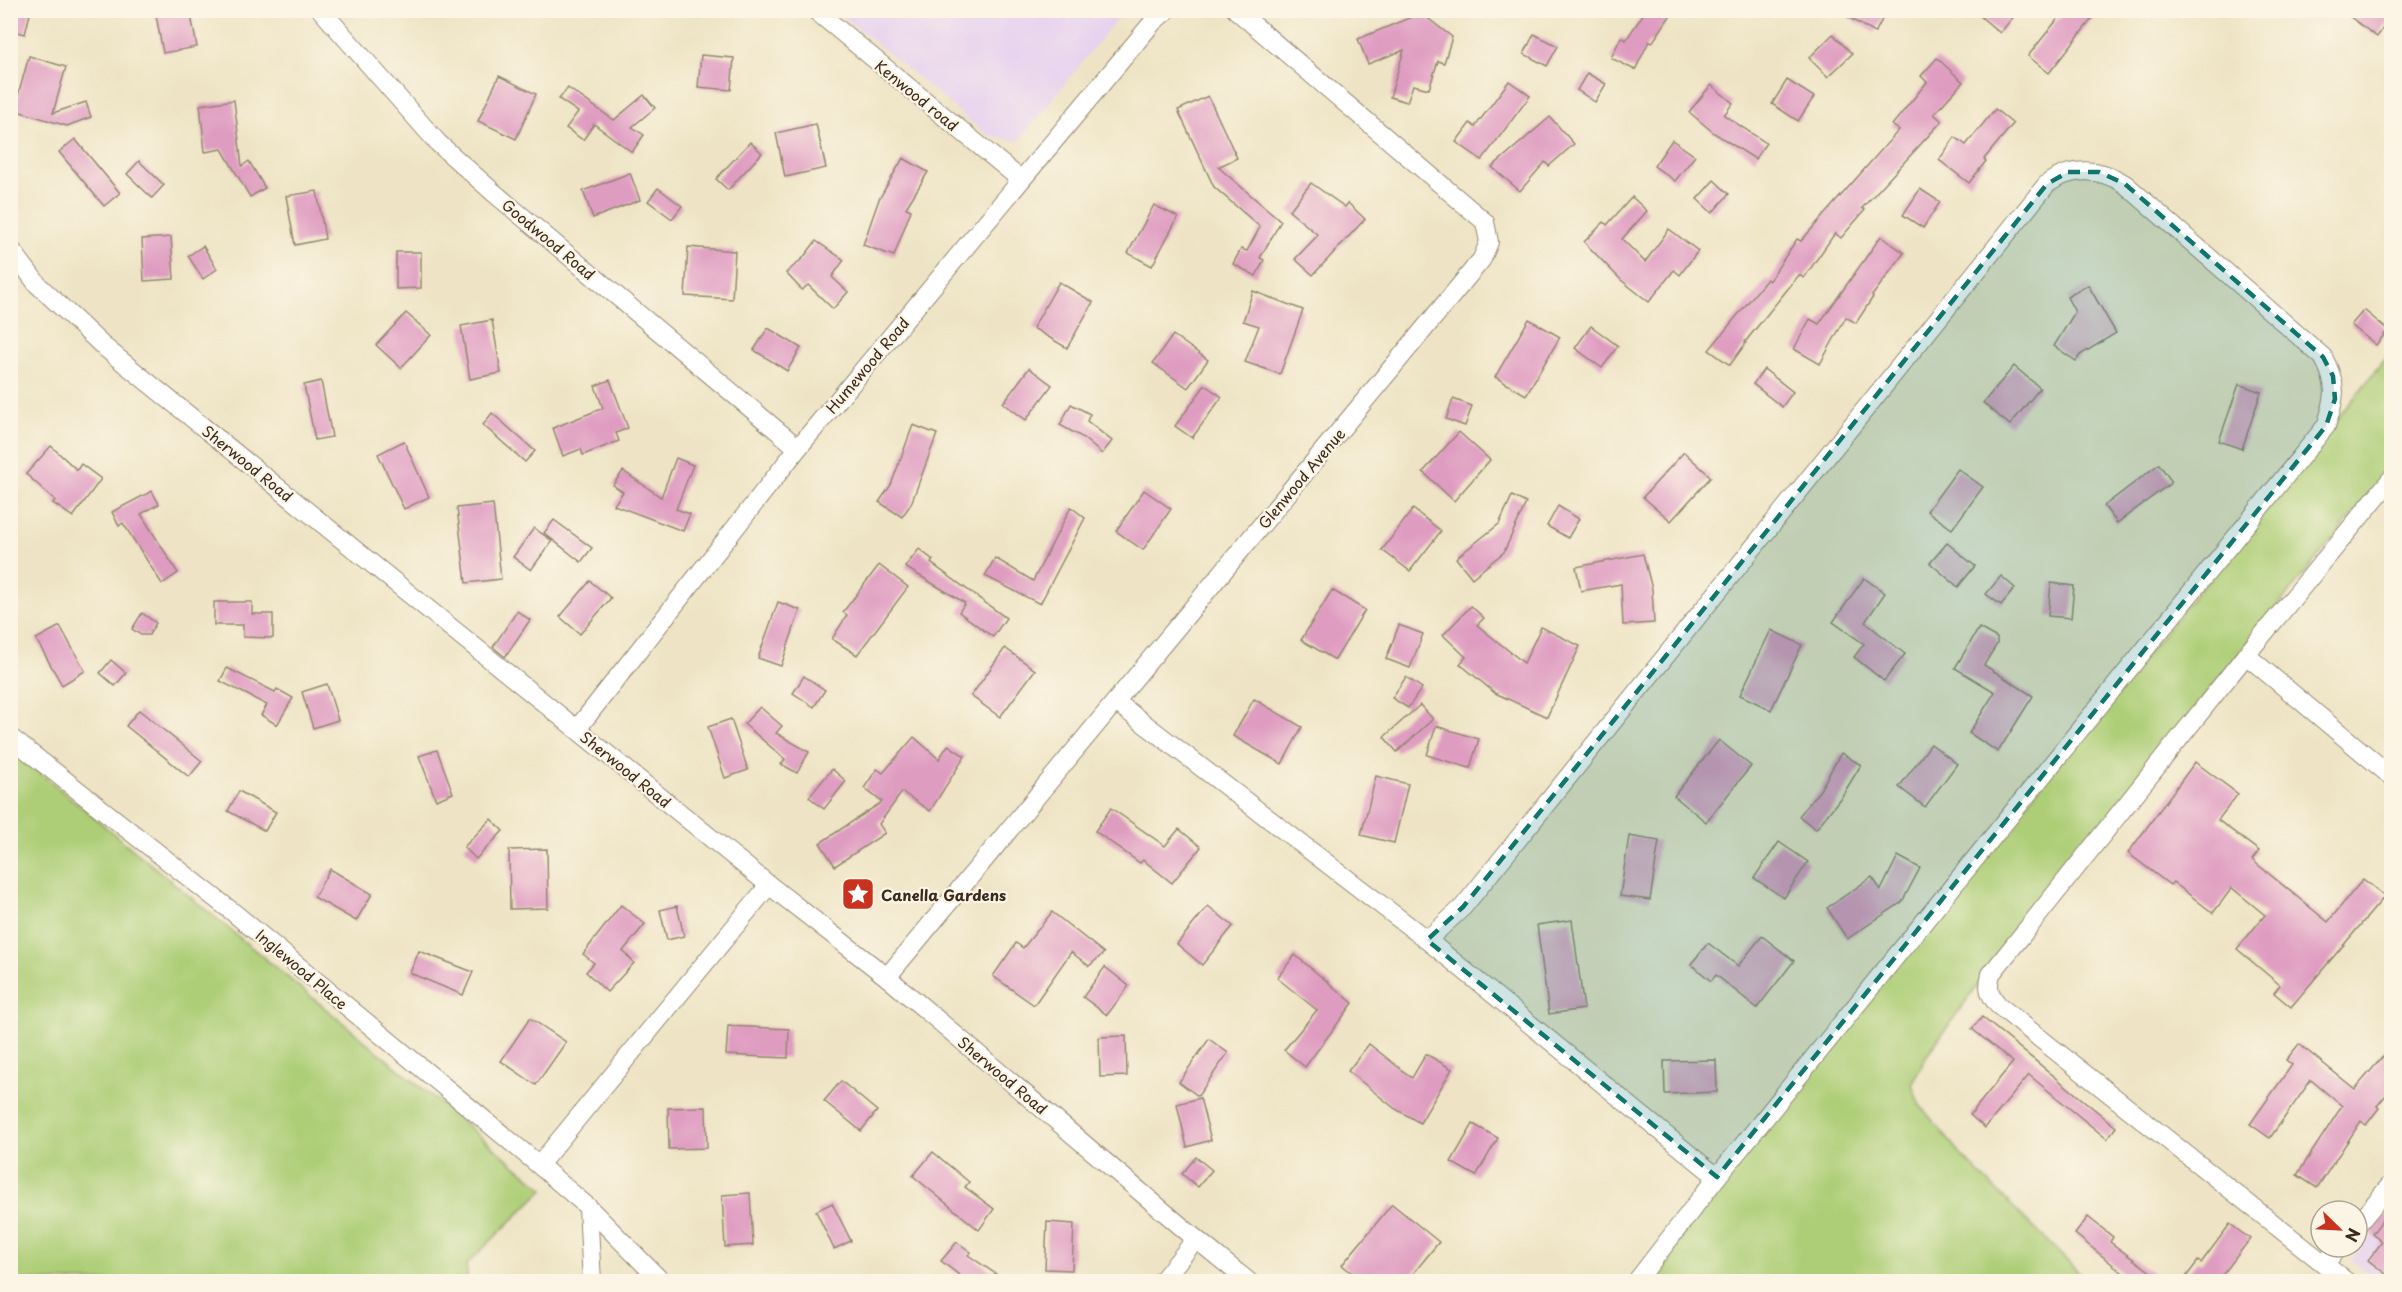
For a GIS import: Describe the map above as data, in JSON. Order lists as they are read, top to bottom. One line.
{"streets":{"street":["Kenwood road","Goodwood Road","Humewood Road","Sherwood Road","Glenwood Avenue","Inglewood Place"]},"crossings":[["Kenwood road","Humewood Road"],["Goodwood Road","Humewood Road"],["Humewood Road","Sherwood Road"],["Sherwood Road","Glenwood Avenue"]],"places":{"place":["Canella Gardens"]},"north":"bottom right"}
